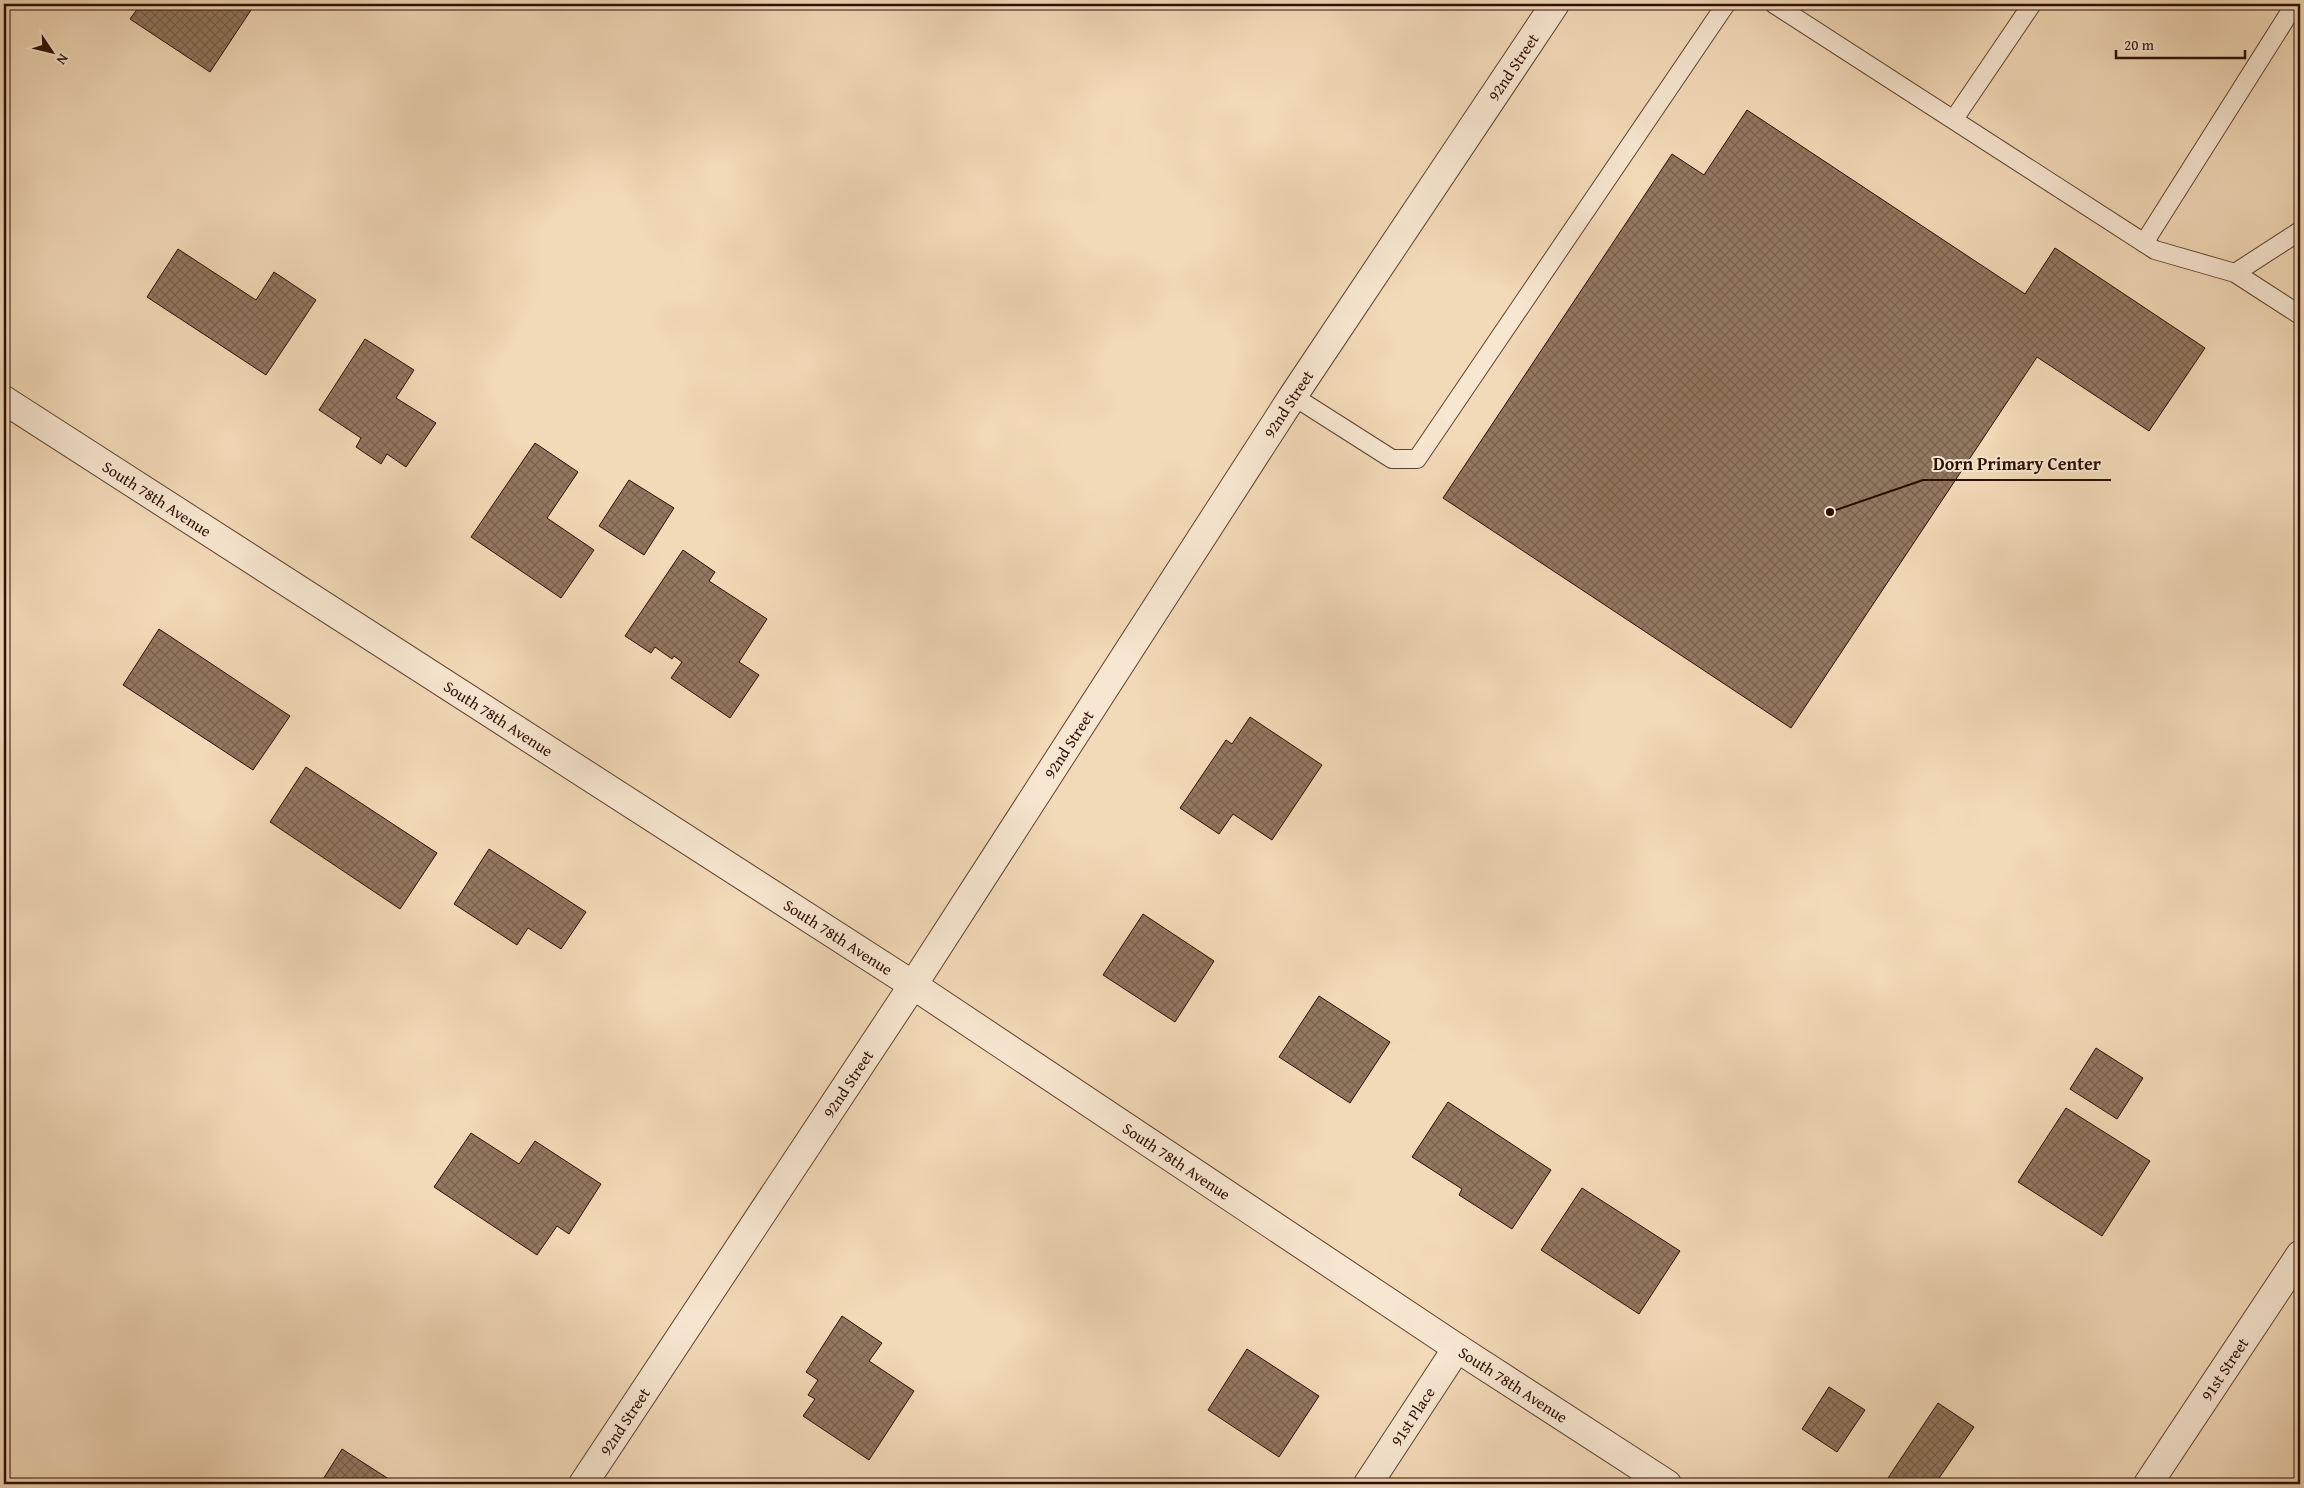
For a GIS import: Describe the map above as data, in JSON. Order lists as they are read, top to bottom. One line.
{"streets":{"street":["92nd Street","South 78th Avenue","91st Street","91st Place"]},"crossings":[["92nd Street","South 78th Avenue"],["South 78th Avenue","91st Place"]],"places":["Dorn Primary Center"],"scale_bar":"20 m","north":"bottom right"}
